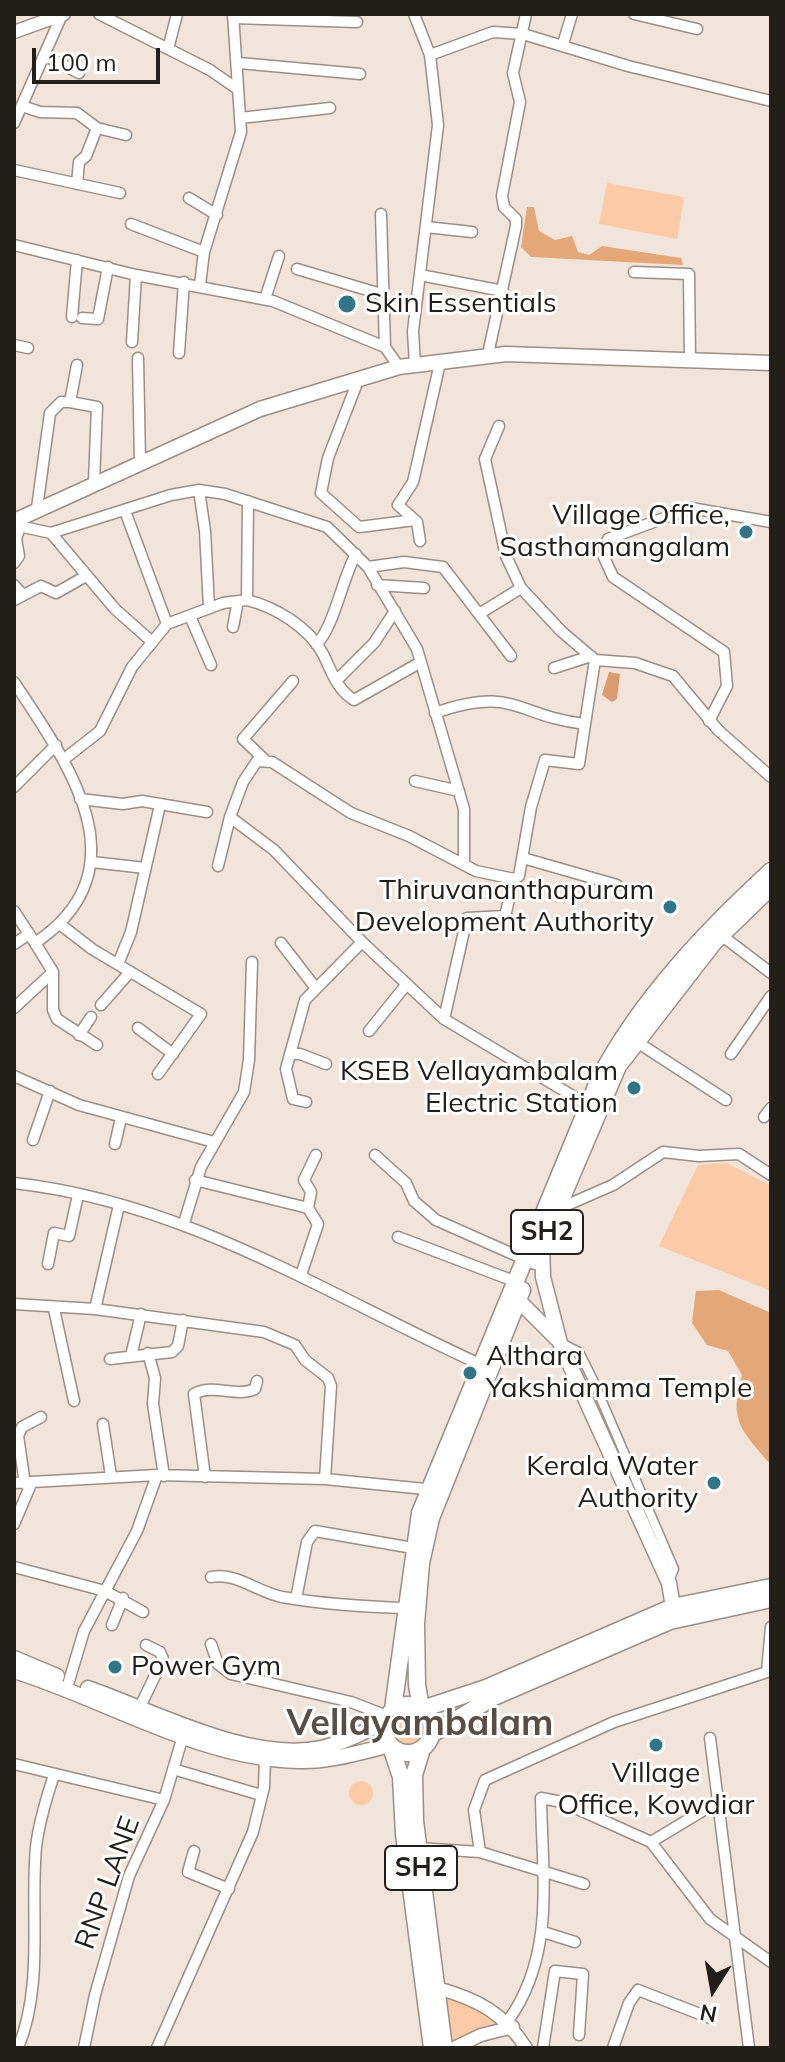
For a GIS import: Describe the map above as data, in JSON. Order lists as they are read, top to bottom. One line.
{"streets":{"main road":["SH2"],"street":["RNP LANE"]},"districts":["Vellayambalam"],"places":["Skin Essentials","Village Office, Sasthamangalam","Thiruvananthapuram Development Authority","KSEB Vellayambalam Electric Station","Althara Yakshiamma Temple","Kerala Water Authority","Power Gym","Village Office, Kowdiar"],"scale_bar":"100 m","north":"bottom"}
